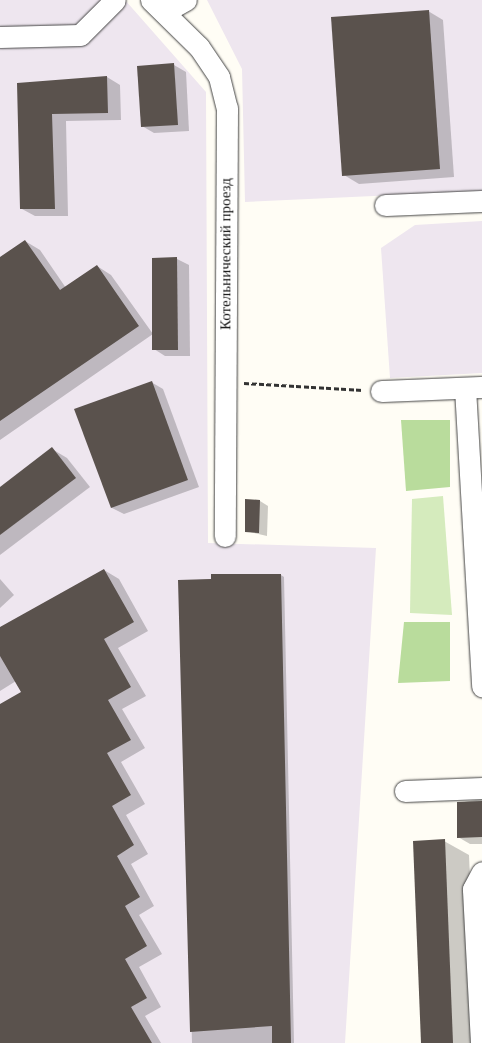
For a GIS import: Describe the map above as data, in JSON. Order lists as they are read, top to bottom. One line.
{"streets":{"street":["Котельнический проезд"]}}
